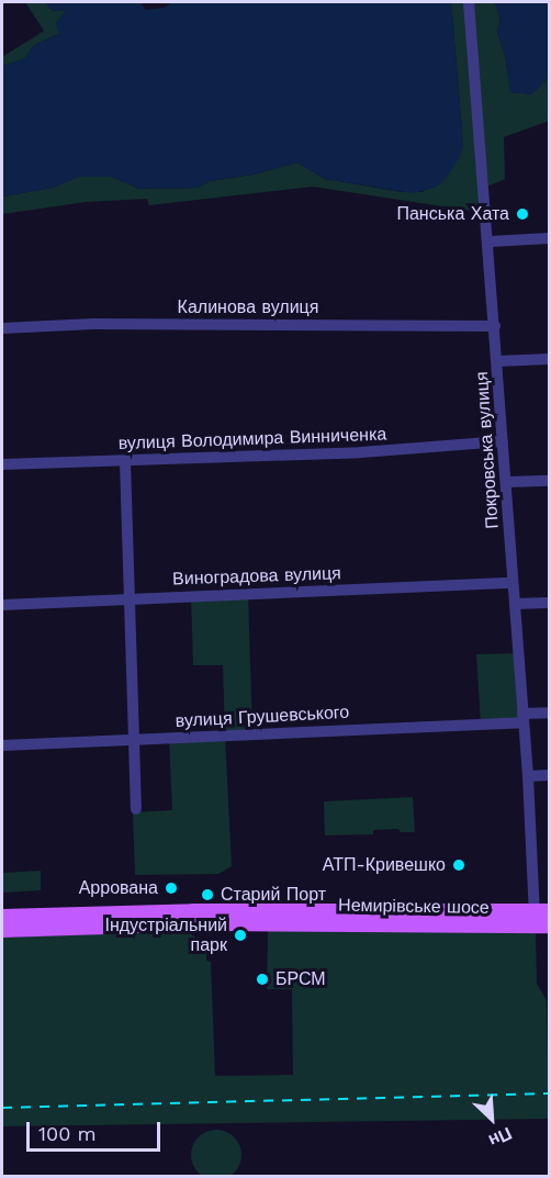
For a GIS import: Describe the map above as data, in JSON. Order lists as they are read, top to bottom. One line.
{"streets":{"main road":["Немирівське шосе"],"street":["Калинова вулиця","вулиця Володимира Винниченка","Покровська вулиця","Виноградова вулиця","вулиця Грушевського"]},"crossings":[["Калинова вулиця","Покровська вулиця"],["вулиця Володимира Винниченка","Покровська вулиця"],["Покровська вулиця","Виноградова вулиця"],["Покровська вулиця","вулиця Грушевського"],["Покровська вулиця","Немирівське шосе"]],"places":["Панська Хата","АТП-Кривешко","Аррована","Старий Порт","Індустріальний парк","БРСМ"],"scale_bar":"100 m","north":"bottom right"}
